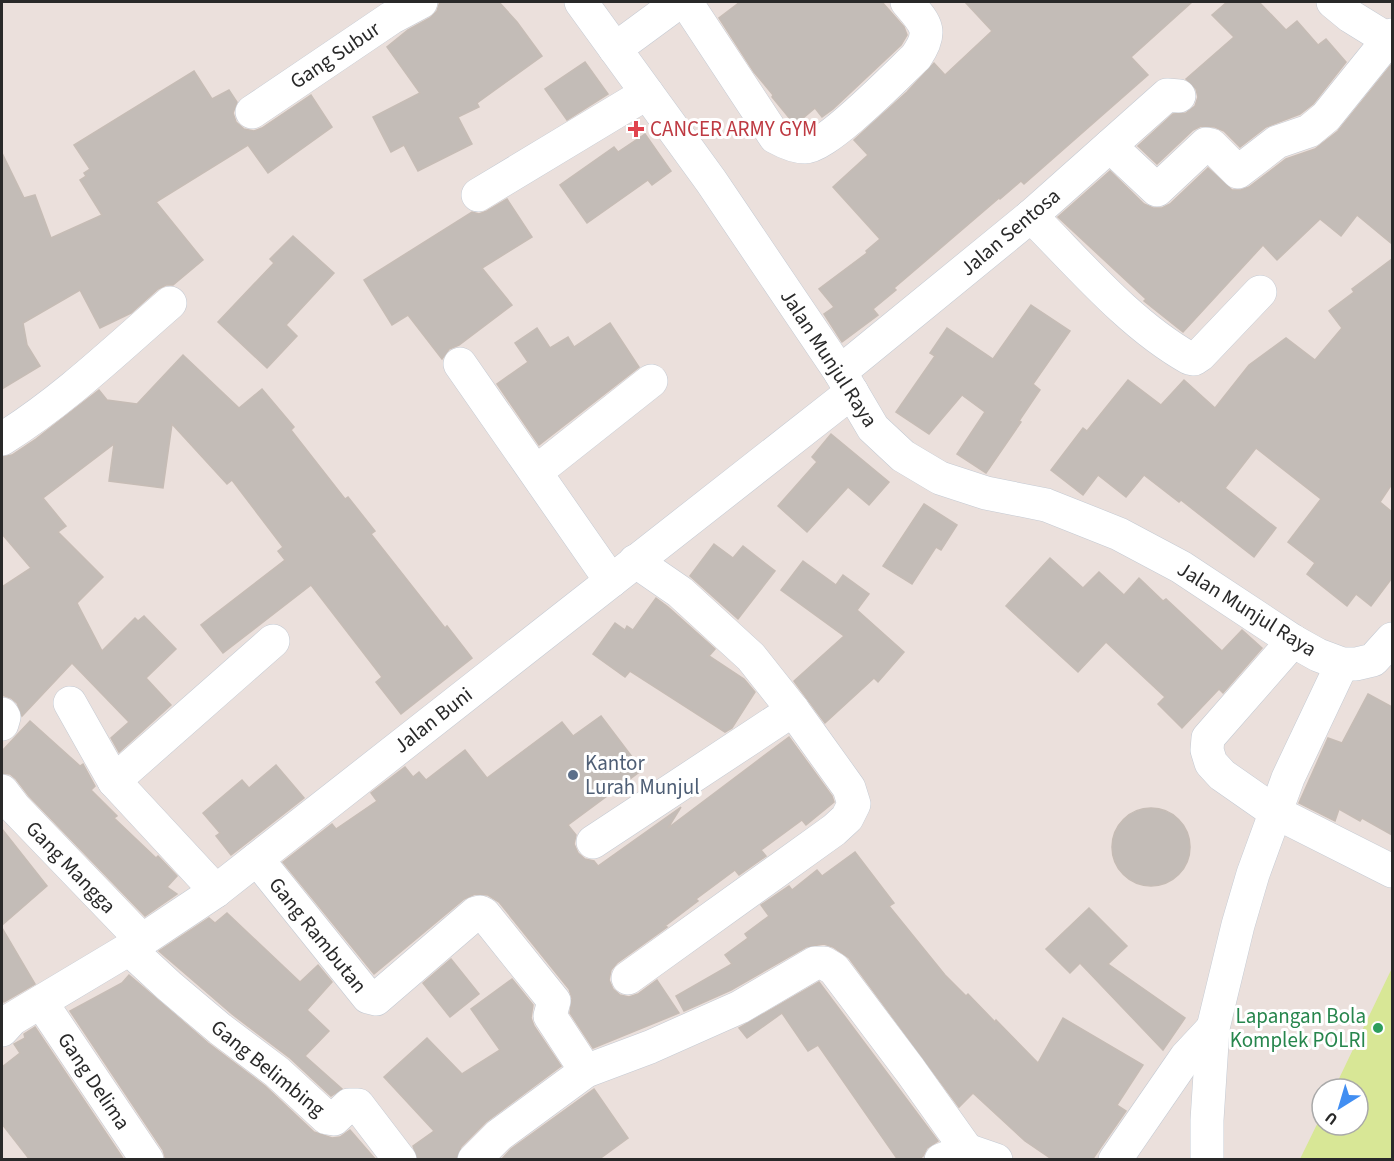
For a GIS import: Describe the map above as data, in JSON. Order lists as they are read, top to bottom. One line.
{"streets":{"street":["Gang Subur","Jalan Sentosa","Jalan Munjul Raya","Jalan Buni","Gang Mangga","Gang Rambutan","Gang Belimbing","Gang Delima"]},"crossings":[["Jalan Sentosa","Jalan Munjul Raya"],["Jalan Sentosa","Jalan Buni"],["Jalan Munjul Raya","Jalan Buni"],["Jalan Buni","Gang Mangga"],["Jalan Buni","Gang Rambutan"],["Jalan Buni","Gang Belimbing"],["Jalan Buni","Gang Delima"],["Gang Mangga","Gang Belimbing"]],"places":{"health":["CANCER ARMY GYM"],"other":["Kantor Lurah Munjul","Lapangan Bola Komplek POLRI"]},"north":"bottom left"}
